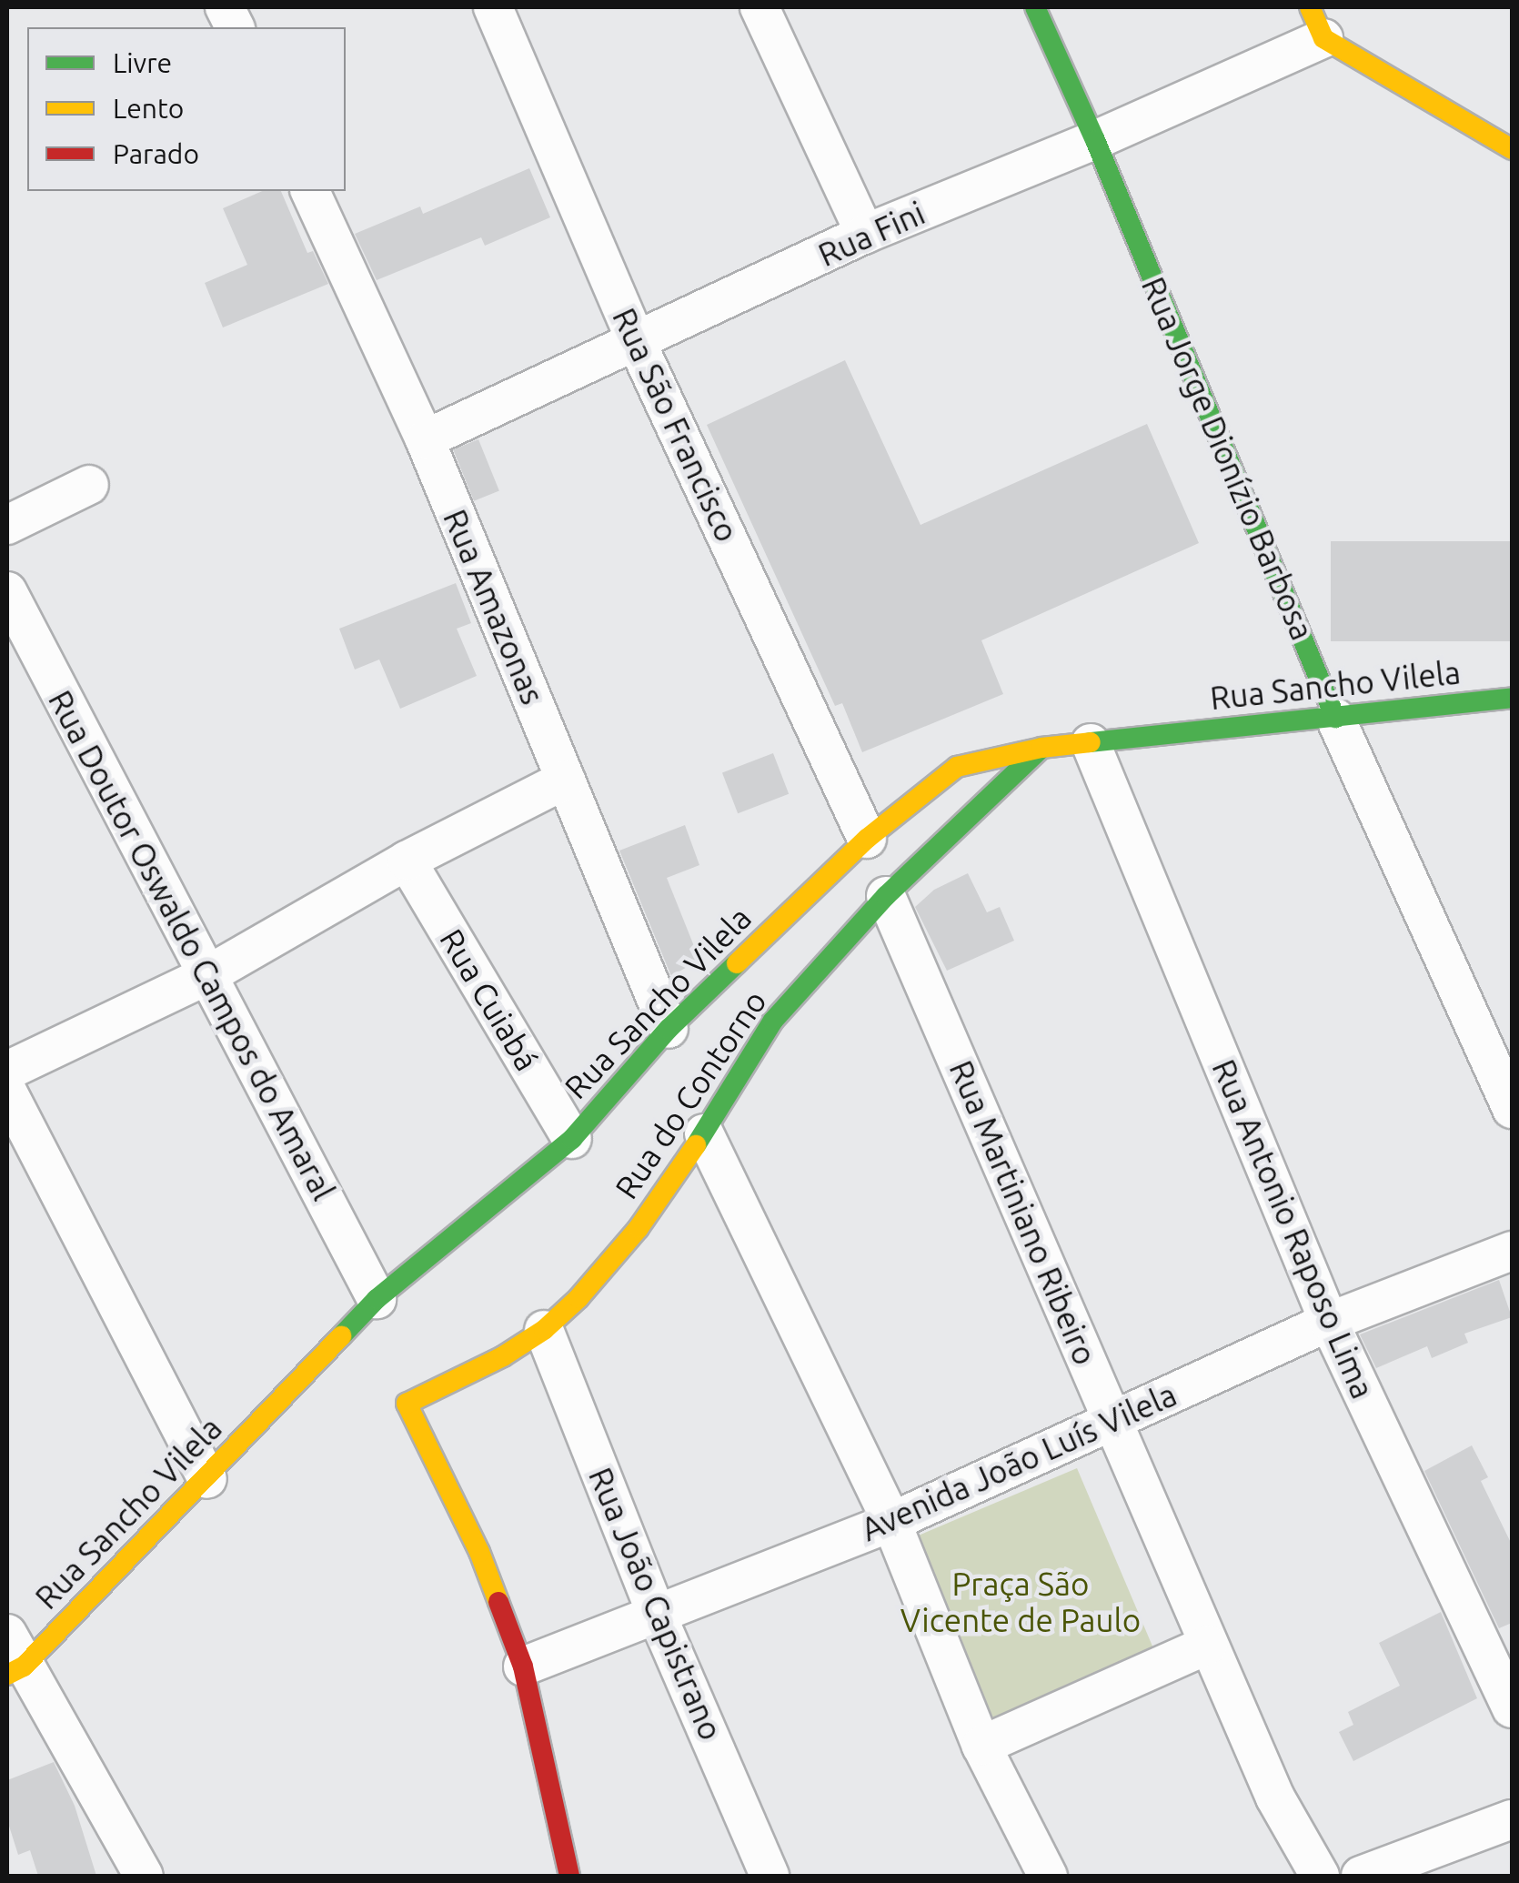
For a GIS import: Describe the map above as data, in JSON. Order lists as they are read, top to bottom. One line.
{"streets":{"main road":["Rua Jorge Dionízio Barbosa","Rua Sancho Vilela","Rua do Contorno"],"street":["Rua Fini","Rua São Francisco","Rua Amazonas","Rua Doutor Oswaldo Campos do Amaral","Rua Cuiabá","Rua Martiniano Ribeiro","Rua Antonio Raposo Lima","Avenida João Luís Vilela","Rua João Capistrano"]},"crossings":[["Rua Fini","Rua São Francisco"],["Rua Fini","Rua Jorge Dionízio Barbosa"],["Rua Fini","Rua Amazonas"],["Rua São Francisco","Rua Sancho Vilela"],["Rua Jorge Dionízio Barbosa","Rua Sancho Vilela"],["Rua Amazonas","Rua Sancho Vilela"],["Rua Sancho Vilela","Rua Doutor Oswaldo Campos do Amaral"],["Rua Sancho Vilela","Rua Cuiabá"],["Rua Sancho Vilela","Rua do Contorno"],["Rua Sancho Vilela","Rua Antonio Raposo Lima"],["Rua do Contorno","Rua Martiniano Ribeiro"],["Rua do Contorno","Avenida João Luís Vilela"],["Rua do Contorno","Rua João Capistrano"],["Rua Martiniano Ribeiro","Avenida João Luís Vilela"],["Rua Antonio Raposo Lima","Avenida João Luís Vilela"],["Avenida João Luís Vilela","Rua João Capistrano"]],"parks":["Praça São Vicente de Paulo"],"legend":["Livre","Lento","Parado"]}
